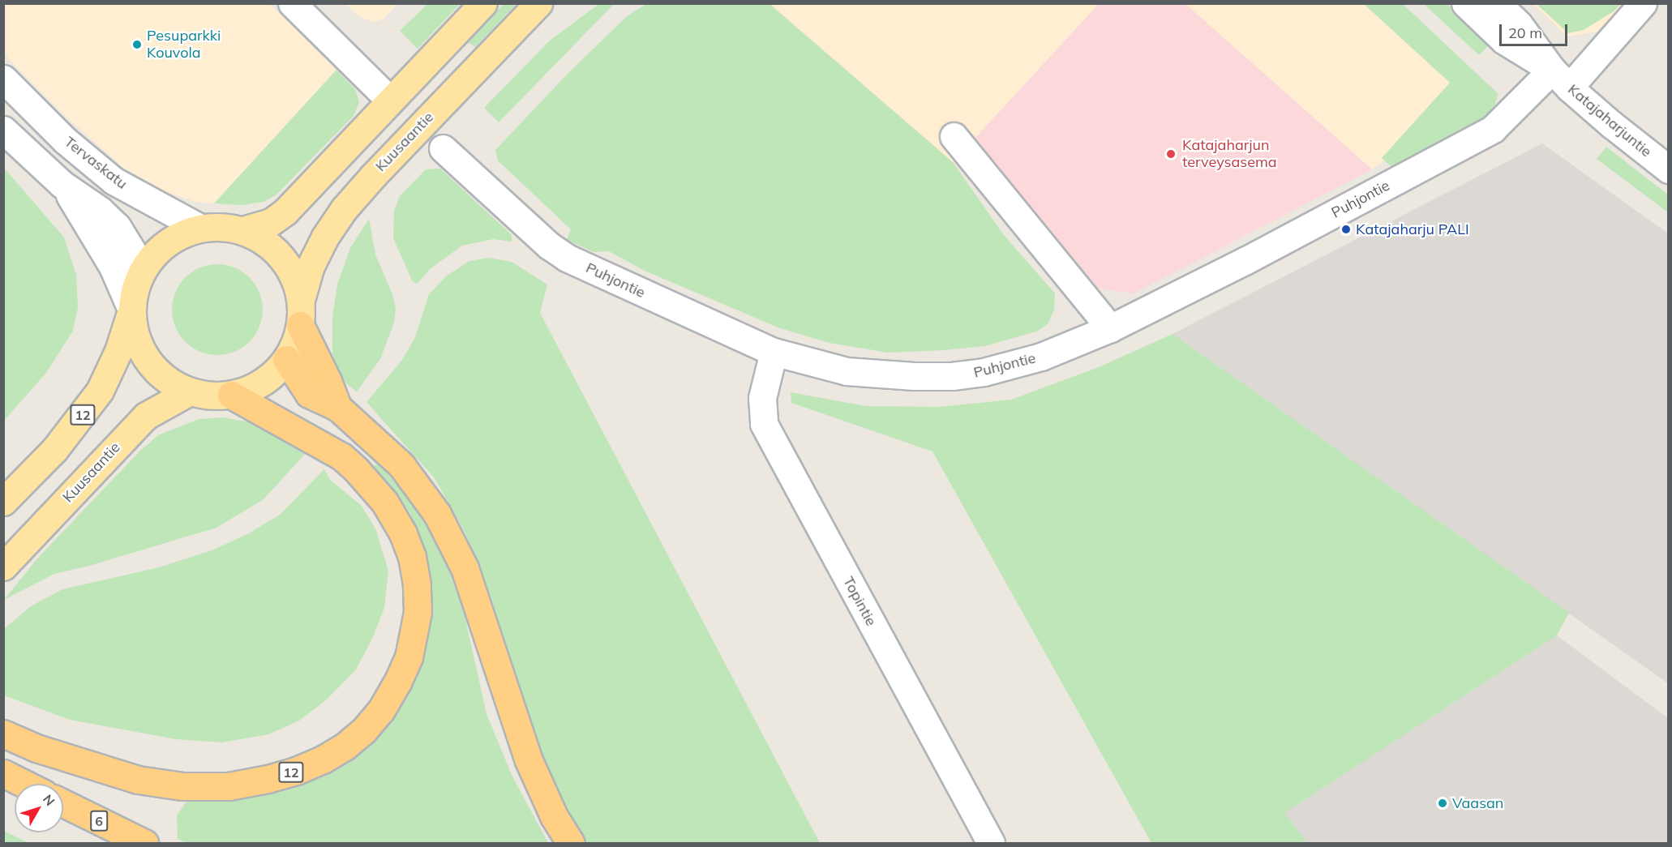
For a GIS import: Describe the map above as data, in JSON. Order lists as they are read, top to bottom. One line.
{"streets":{"highway":["12","6"],"main road":["Kuusaantie"],"street":["Katajaharjuntie","Tervaskatu","Puhjontie","Topintie"]},"crossings":[["Katajaharjuntie","Puhjontie"],["Kuusaantie","Tervaskatu"],["Kuusaantie","12"],["Tervaskatu","12"],["Puhjontie","Topintie"]],"places":["Pesuparkki Kouvola","Katajaharjun terveysasema","Katajaharju PALI","Vaasan"],"scale_bar":"20 m","north":"top right"}
